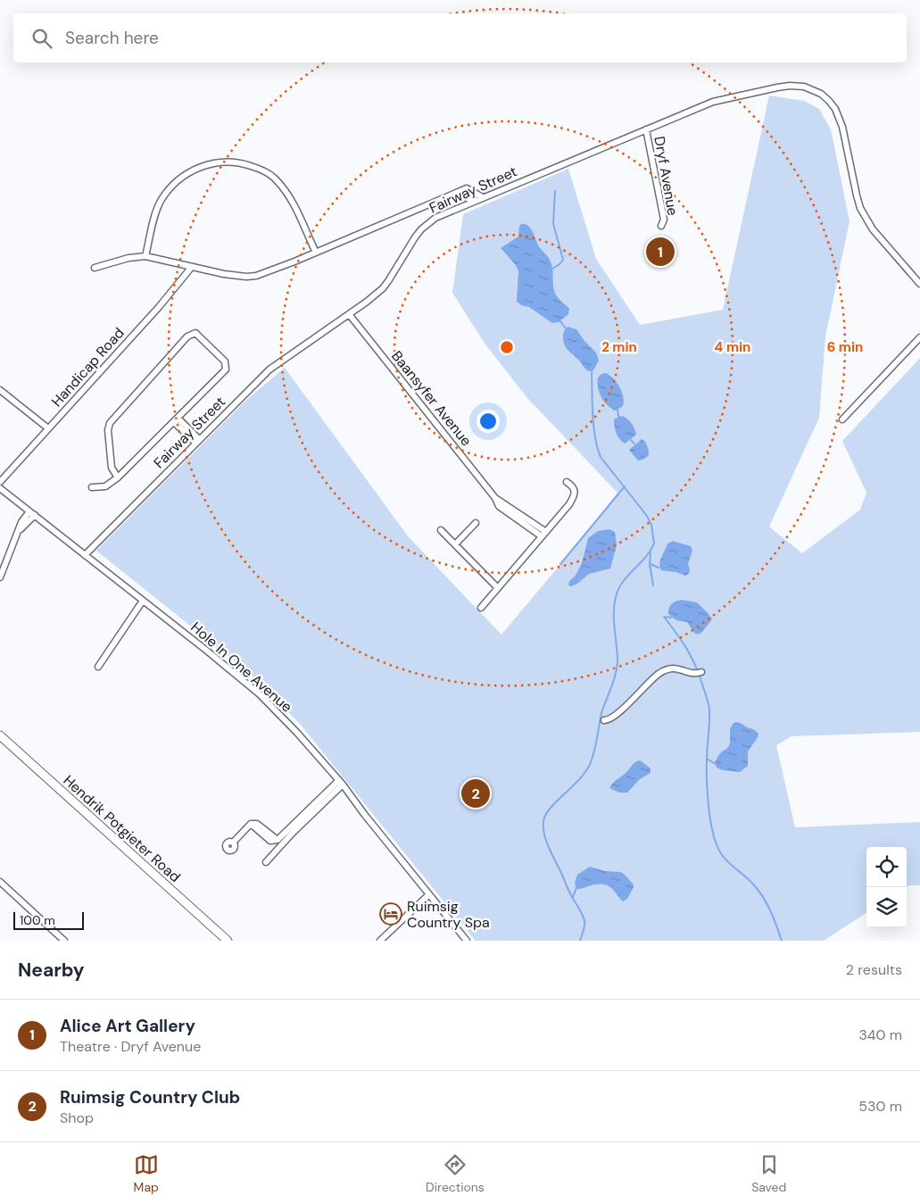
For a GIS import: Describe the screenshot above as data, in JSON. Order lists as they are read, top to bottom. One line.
{"streets":{"main road":["Hendrik Potgieter Road"],"street":["Dryf Avenue","Fairway Street","Handicap Road","Baansyfer Avenue","Hole In One Avenue"]},"crossings":[["Dryf Avenue","Fairway Street"],["Fairway Street","Baansyfer Avenue"],["Fairway Street","Hole In One Avenue"]],"places":{"hotel":["Ruimsig Country Spa"]},"scale_bar":"100 m","page":{"search":"Search here","pins":["1","2"],"scale":"100 m","heading":["Nearby","2 results"],"list":[{"mark":"1","name":"Alice Art Gallery","note":"Theatre · Dryf Avenue","value":"340 m"},{"mark":"2","name":"Ruimsig Country Club","note":"Shop","value":"530 m"}],"nav":["Map","Directions","Saved"]},"rings":["2 min","4 min","6 min"]}
